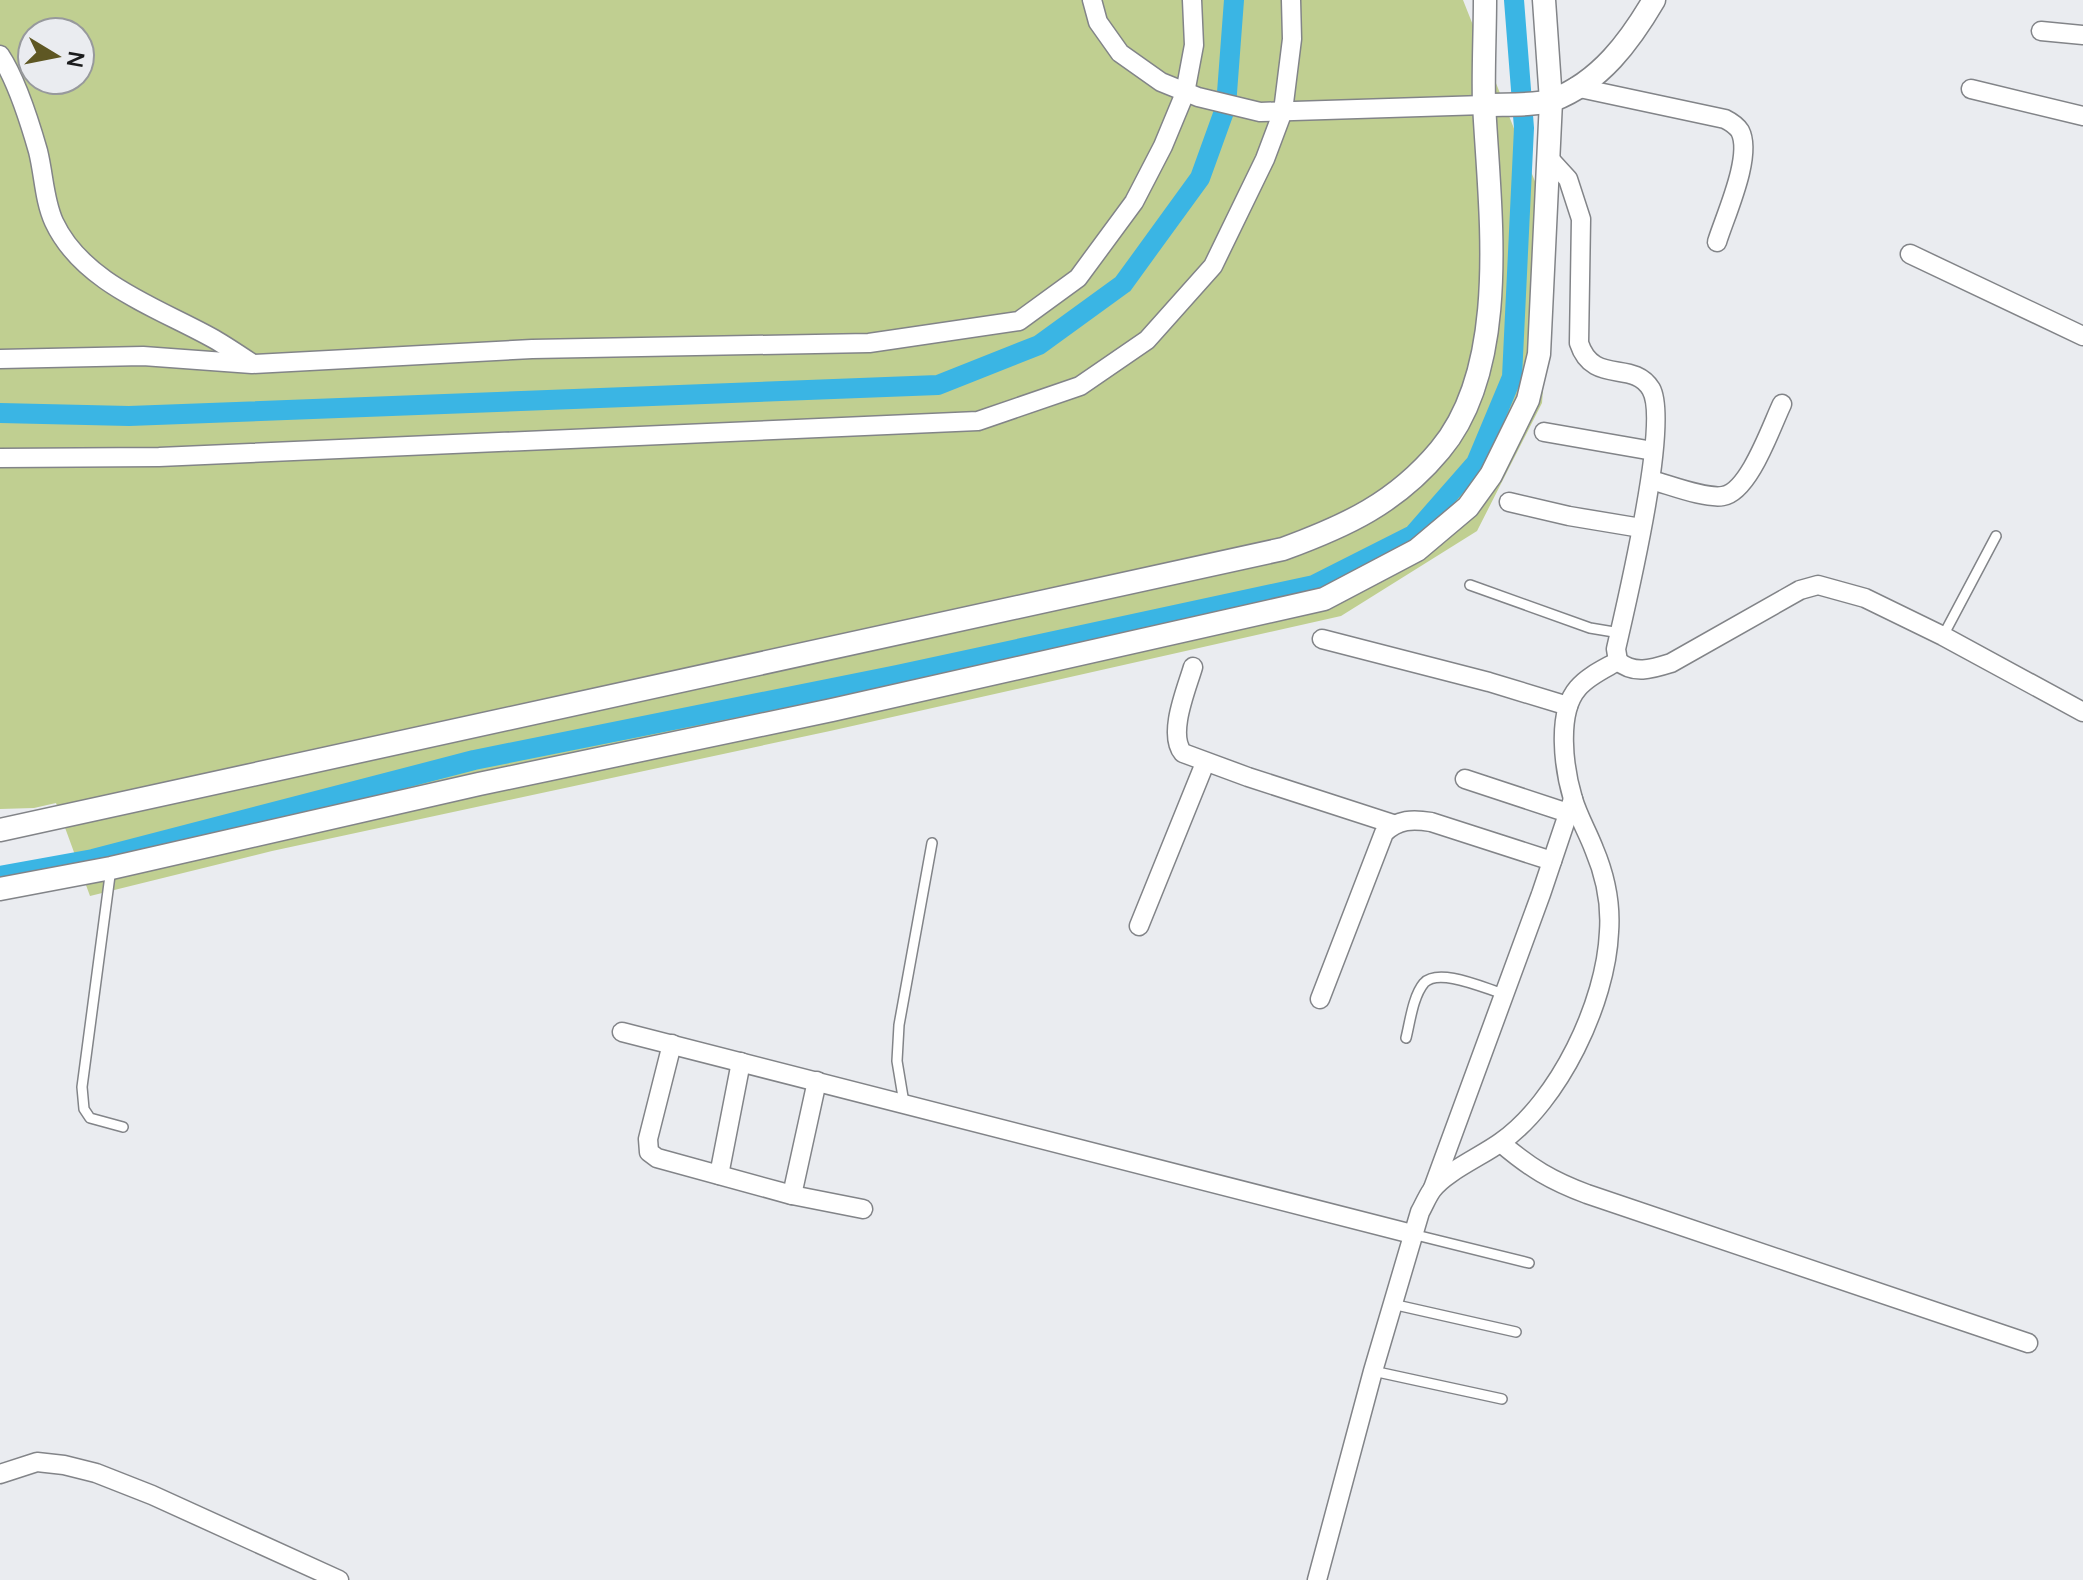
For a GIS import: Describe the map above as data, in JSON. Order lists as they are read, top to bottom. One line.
{"north":"right"}
